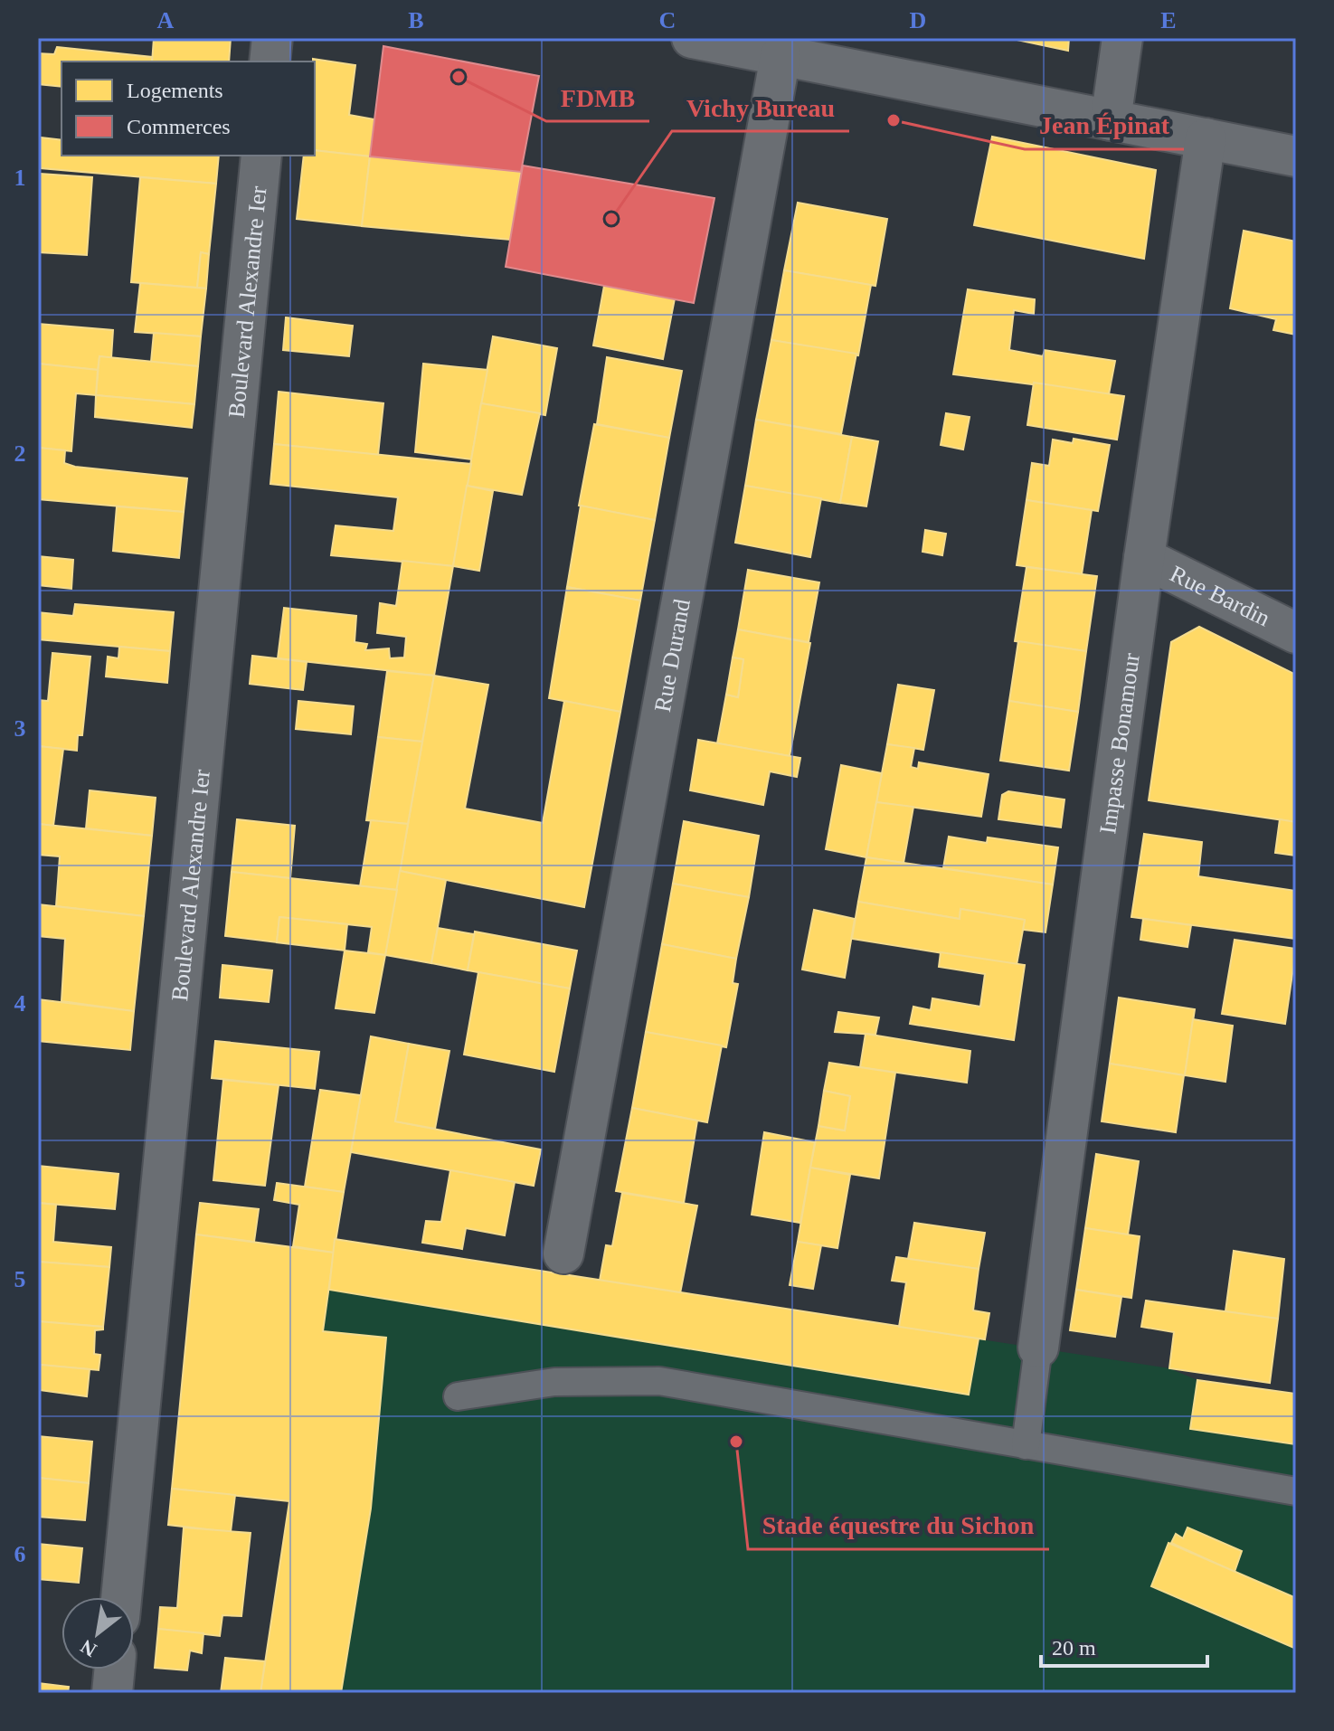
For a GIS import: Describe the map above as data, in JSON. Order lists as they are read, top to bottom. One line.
{"streets":{"street":["Boulevard Alexandre Ier","Rue Bardin","Rue Durand","Impasse Bonamour"]},"crossings":[["Rue Bardin","Impasse Bonamour"]],"places":["FDMB","Jean Épinat","Vichy Bureau","Stade équestre du Sichon"],"legend":["Logements","Commerces"],"scale_bar":"20 m","north":"bottom left","grid":{"columns":["A","B","C","D","E"],"rows":["1","2","3","4","5","6"]}}
